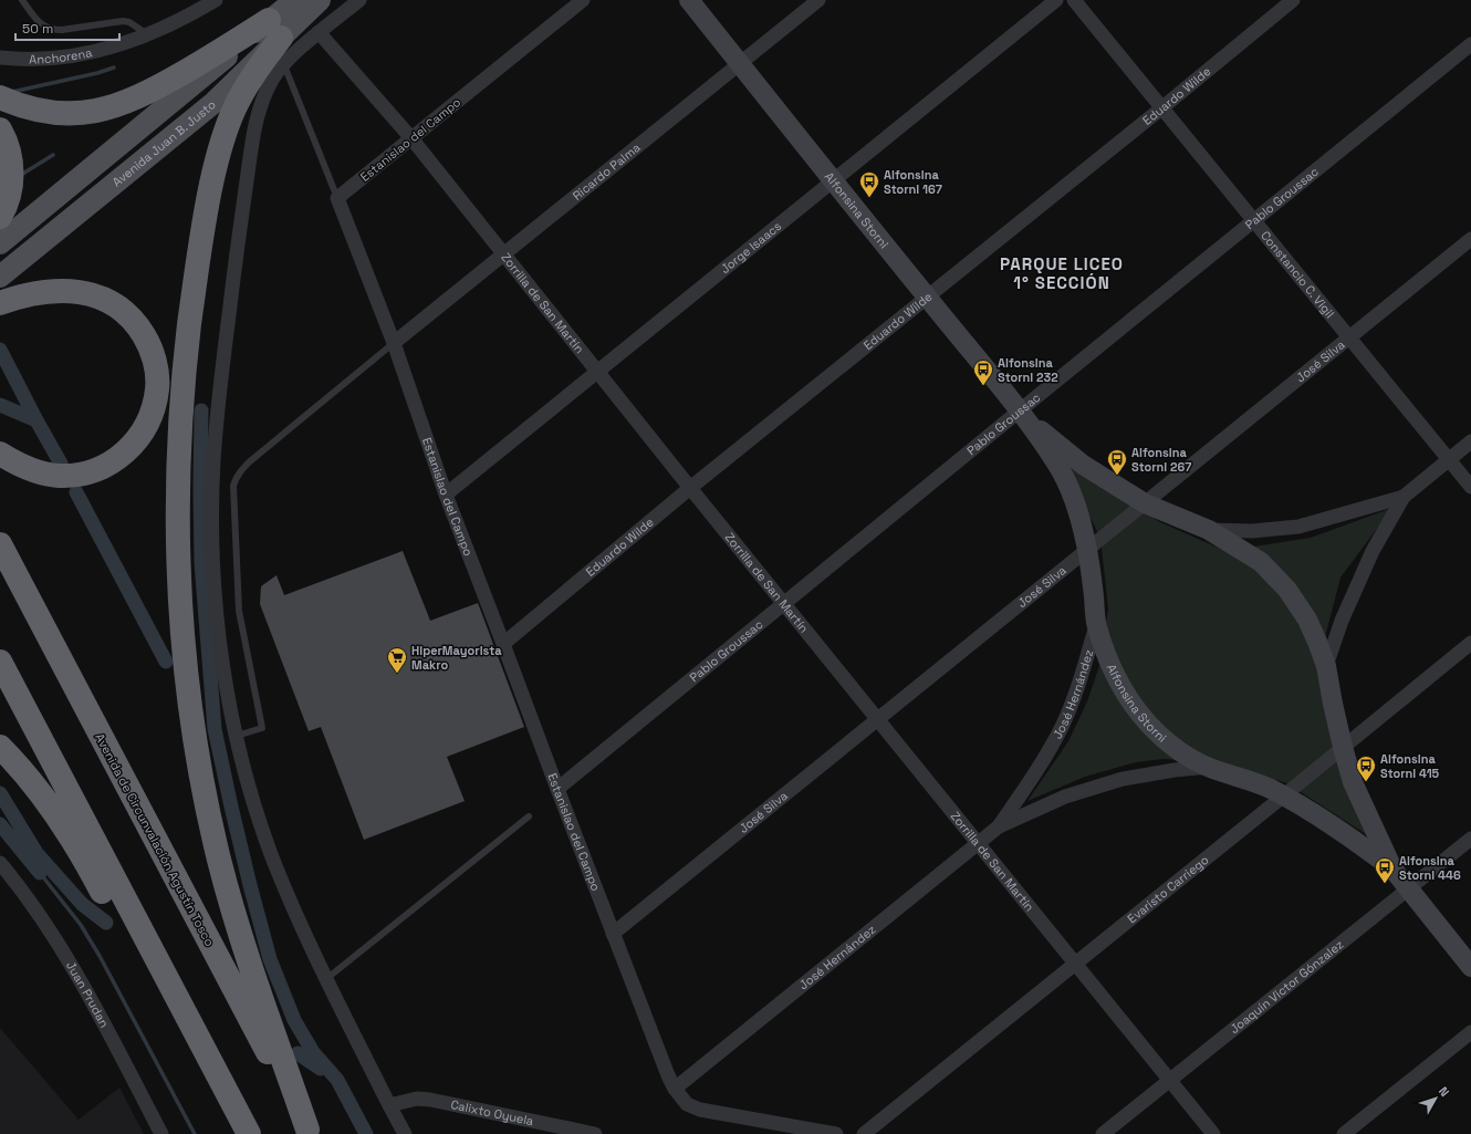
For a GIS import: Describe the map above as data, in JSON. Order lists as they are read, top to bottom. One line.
{"streets":{"highway":["Avenida de Circunvalación Agustín Tosco"],"main road":["Avenida Juan B. Justo"],"street":["Anchorena","Eduardo Wilde","Estanislao del Campo","Ricardo Palma","Pablo Groussac","Alfonsina Storni","Jorge Isaacs","Constancio C. Vigil","Zorrilla de San Martín","José Silva","José Hernández","Evaristo Carriego","Joaquín Victor Gónzalez","Juan Prudan","Calixto Oyuela"]},"crossings":[["Eduardo Wilde","Estanislao del Campo"],["Eduardo Wilde","Alfonsina Storni"],["Eduardo Wilde","Constancio C. Vigil"],["Eduardo Wilde","Zorrilla de San Martín"],["Estanislao del Campo","Ricardo Palma"],["Estanislao del Campo","Pablo Groussac"],["Estanislao del Campo","Jorge Isaacs"],["Estanislao del Campo","Zorrilla de San Martín"],["Estanislao del Campo","José Silva"],["Estanislao del Campo","José Hernández"],["Ricardo Palma","Alfonsina Storni"],["Ricardo Palma","Zorrilla de San Martín"],["Pablo Groussac","Alfonsina Storni"],["Pablo Groussac","Constancio C. Vigil"],["Pablo Groussac","Zorrilla de San Martín"],["Alfonsina Storni","Jorge Isaacs"],["Alfonsina Storni","José Silva"],["Alfonsina Storni","José Hernández"],["Alfonsina Storni","Evaristo Carriego"],["Alfonsina Storni","Joaquín Victor Gónzalez"],["Jorge Isaacs","Zorrilla de San Martín"],["Constancio C. Vigil","José Silva"],["Zorrilla de San Martín","José Silva"],["Zorrilla de San Martín","José Hernández"],["Zorrilla de San Martín","Evaristo Carriego"],["Zorrilla de San Martín","Joaquín Victor Gónzalez"]],"districts":["PARQUE LICEO 1° SECCIÓN"],"places":{"bus stop":["Alfonsina Storni 167","Alfonsina Storni 232","Alfonsina Storni 267","Alfonsina Storni 415","Alfonsina Storni 446"],"supermarket":["HiperMayorista Makro"]},"scale_bar":"50 m","north":"top right"}
